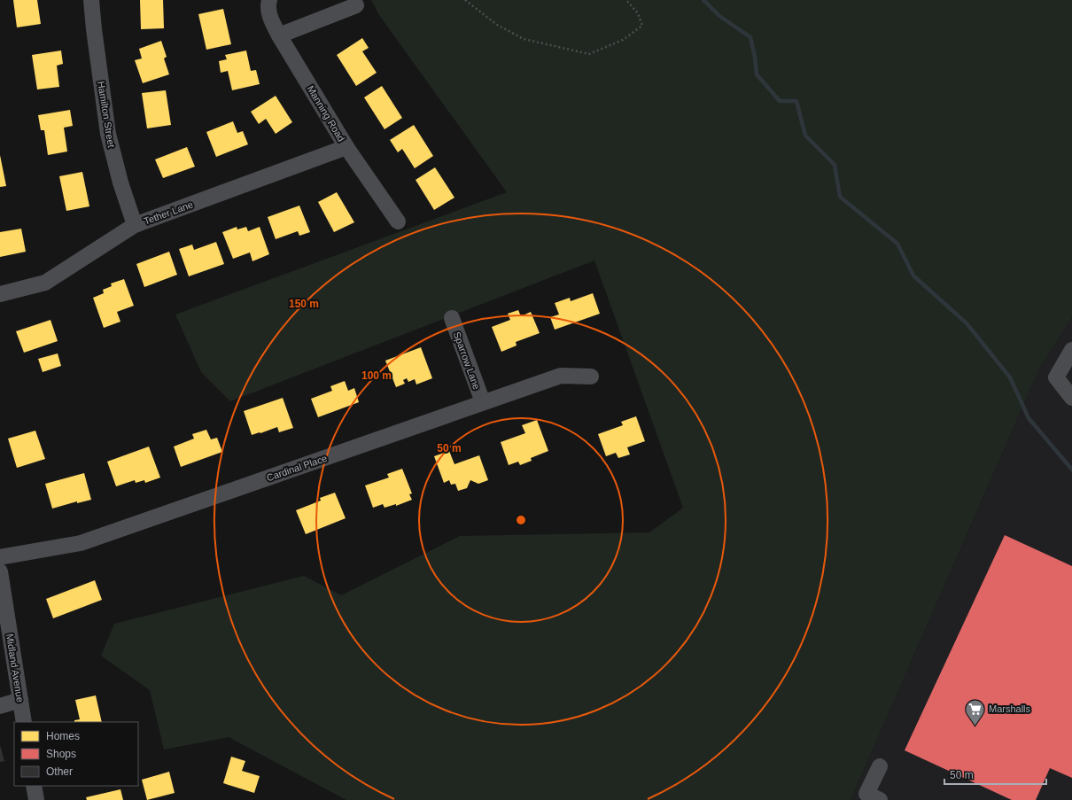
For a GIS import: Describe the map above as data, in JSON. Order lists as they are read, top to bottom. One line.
{"streets":{"street":["Manning Road","Hamilton Street","Tether Lane","Sparrow Lane","Cardinal Place","Midland Avenue"]},"crossings":[["Manning Road","Tether Lane"],["Hamilton Street","Tether Lane"],["Sparrow Lane","Cardinal Place"]],"places":{"supermarket":["Marshalls"]},"legend":["Homes","Shops","Other"],"scale_bar":"50 m","rings":["150 m","100 m","50 m"]}
